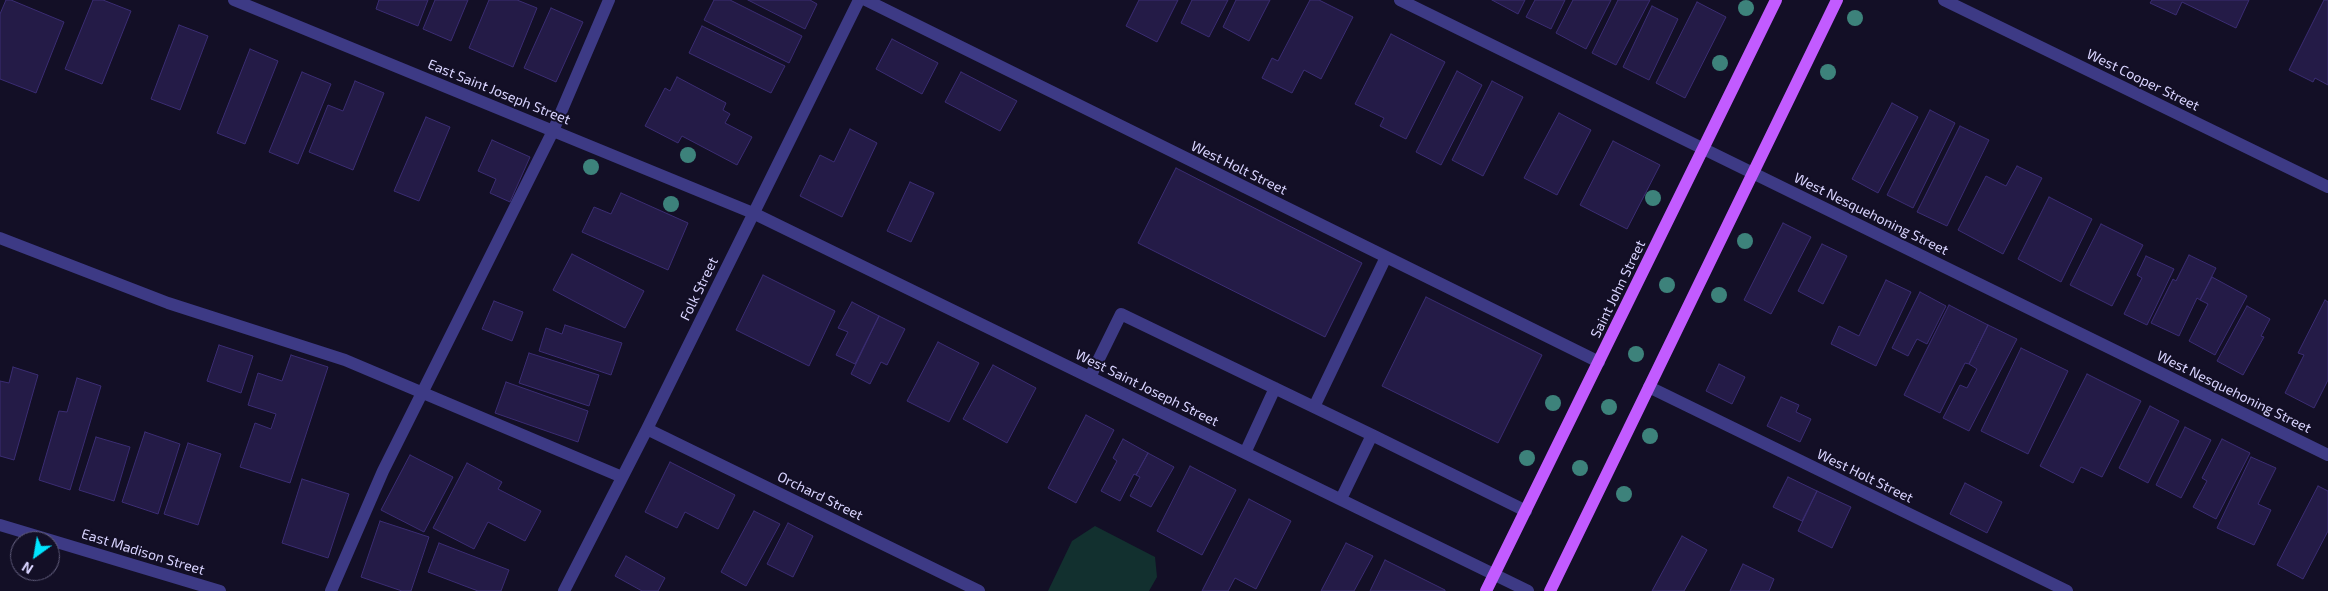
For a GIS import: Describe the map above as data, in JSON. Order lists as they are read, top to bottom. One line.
{"streets":{"main road":["Saint John Street"],"street":["West Cooper Street","East Saint Joseph Street","West Holt Street","West Nesquehoning Street","Folk Street","West Saint Joseph Street","Orchard Street","East Madison Street"]},"crossings":[["East Saint Joseph Street","Folk Street"],["East Saint Joseph Street","West Saint Joseph Street"],["West Holt Street","Saint John Street"],["West Nesquehoning Street","Saint John Street"],["Folk Street","West Saint Joseph Street"],["Folk Street","Orchard Street"],["Saint John Street","West Saint Joseph Street"]],"north":"bottom left"}
